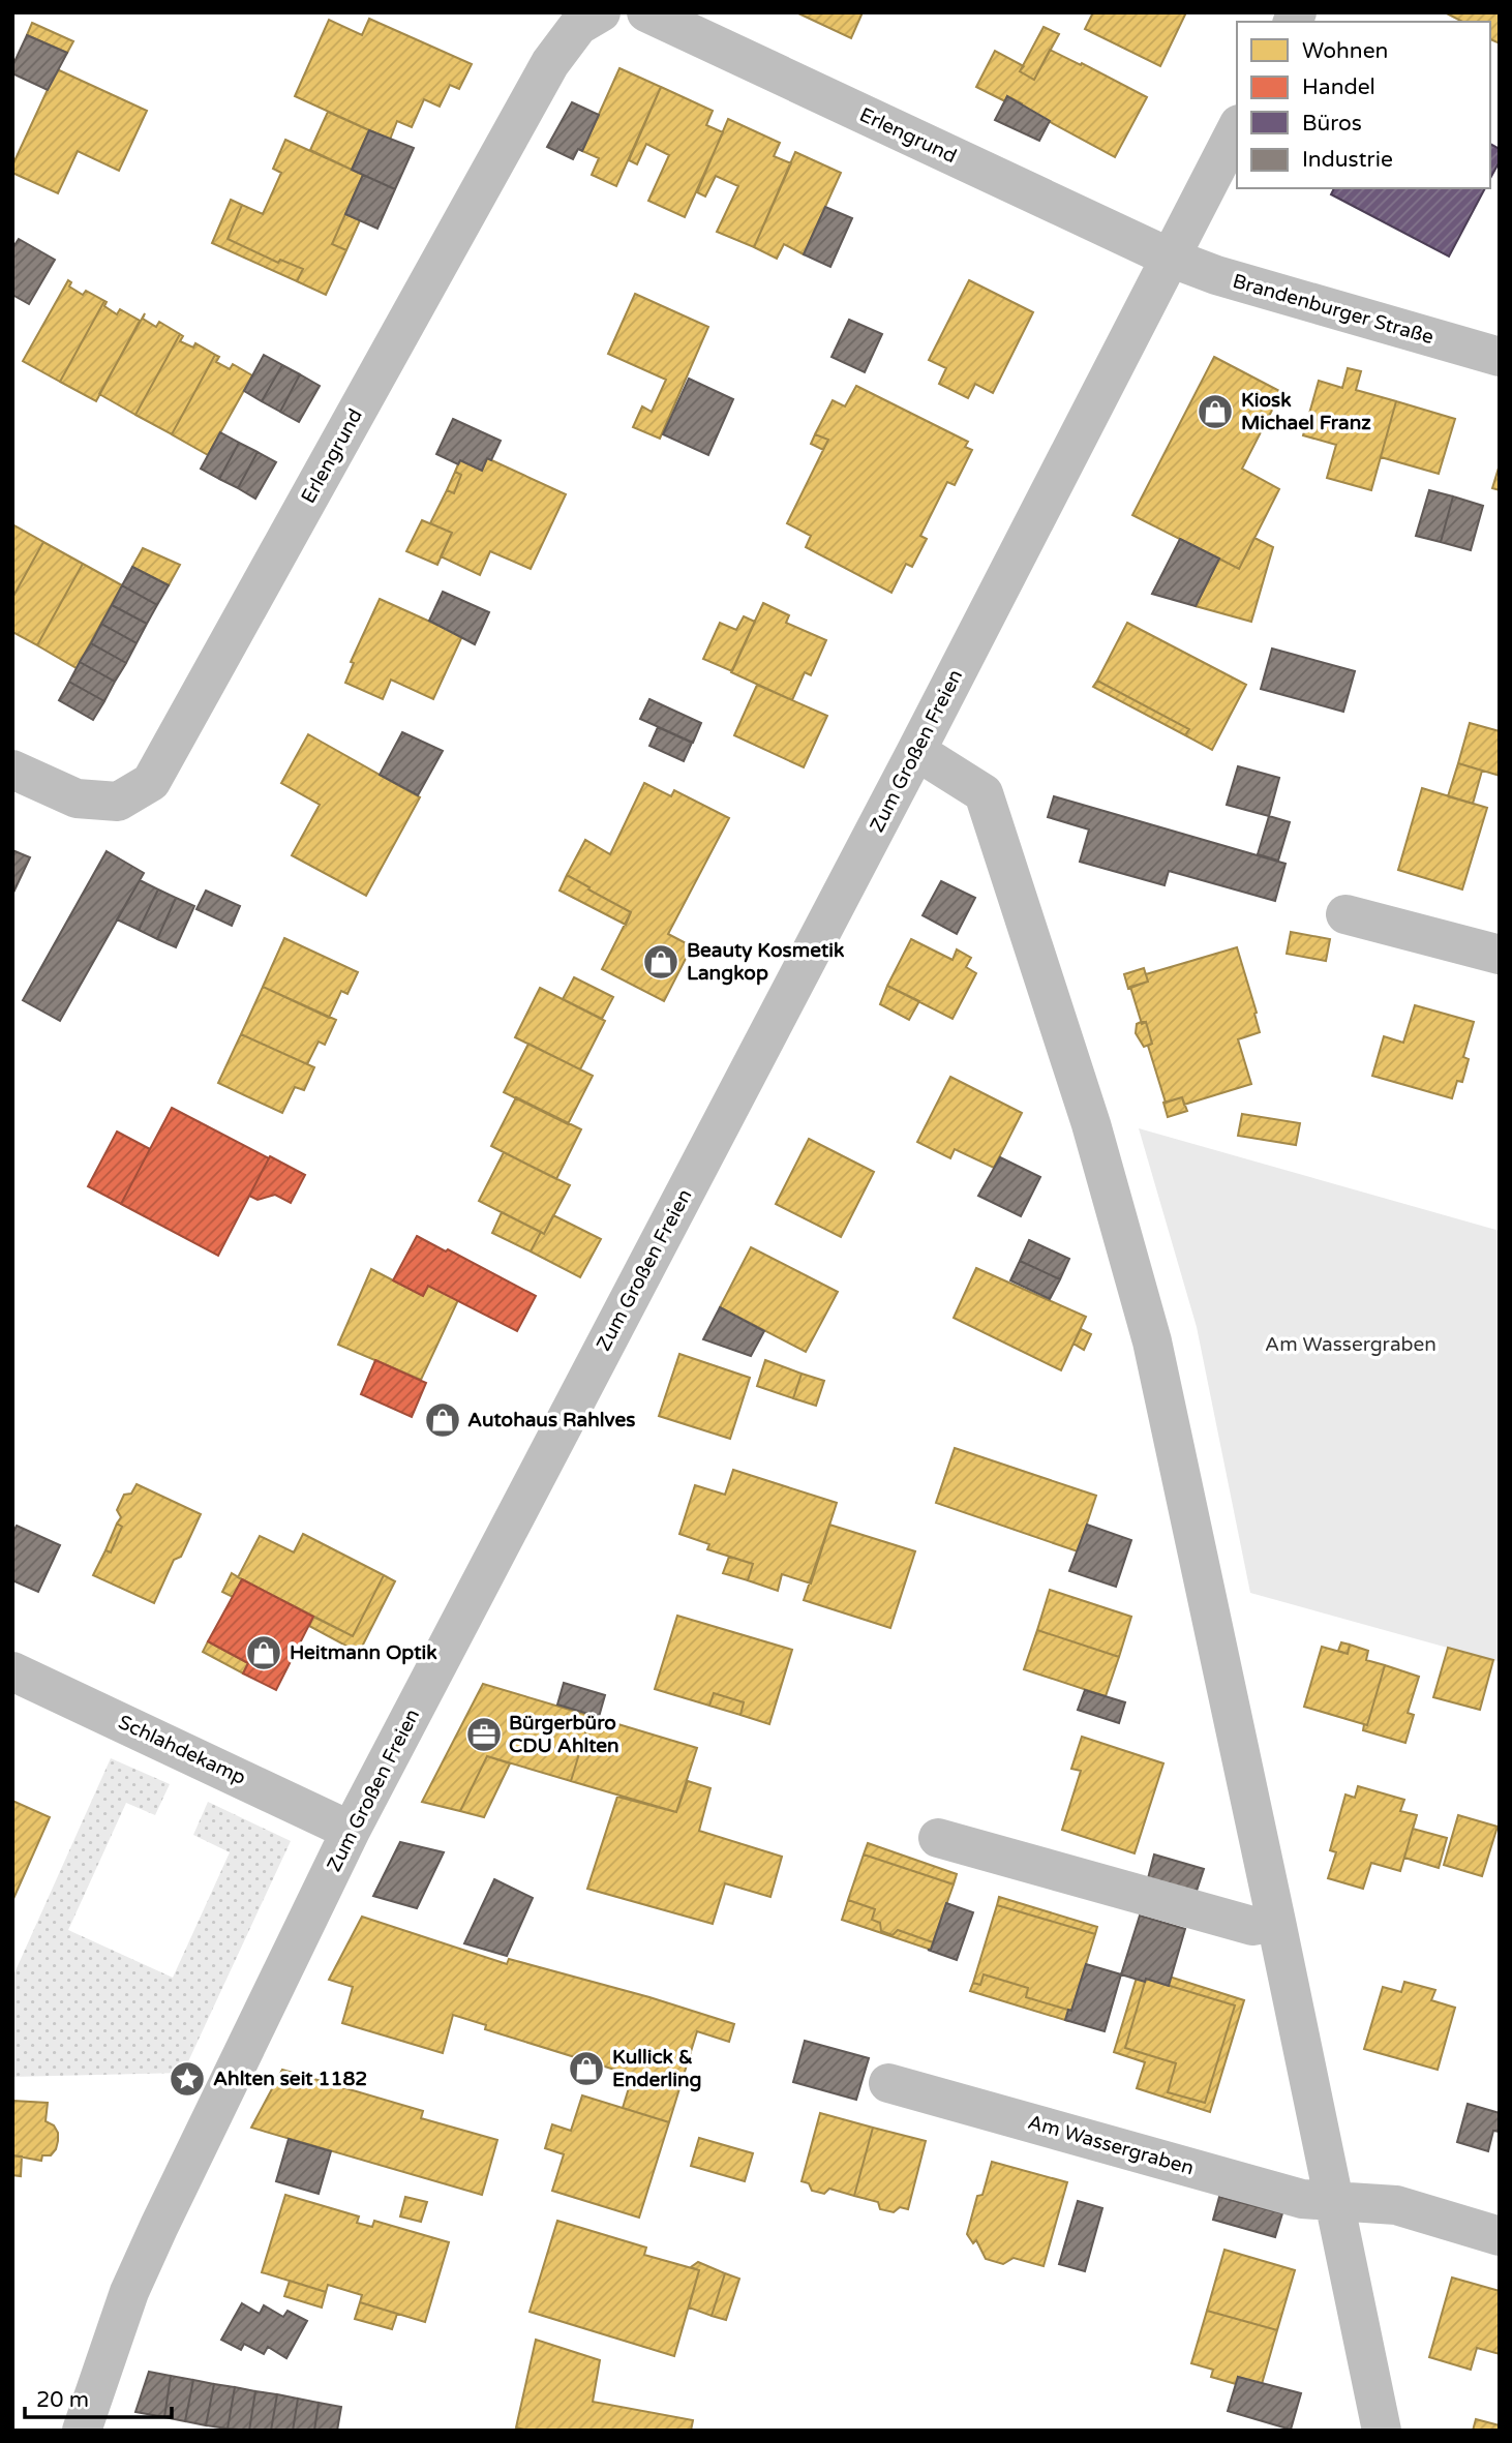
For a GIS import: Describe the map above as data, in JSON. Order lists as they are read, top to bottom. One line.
{"streets":{"street":["Erlengrund","Brandenburger Straße","Zum Großen Freien","Schlahdekamp","Am Wassergraben"]},"crossings":[["Erlengrund","Brandenburger Straße"],["Erlengrund","Zum Großen Freien"],["Brandenburger Straße","Zum Großen Freien"],["Zum Großen Freien","Schlahdekamp"]],"parks":["Am Wassergraben"],"places":{"shop":["Kiosk Michael Franz","Beauty Kosmetik Langkop","Autohaus Rahlves","Heitmann Optik","Kullick & Enderling"],"office":["Bürgerbüro CDU Ahlten"],"place":["Ahlten seit 1182"]},"legend":["Wohnen","Handel","Büros","Industrie"],"scale_bar":"20 m"}
